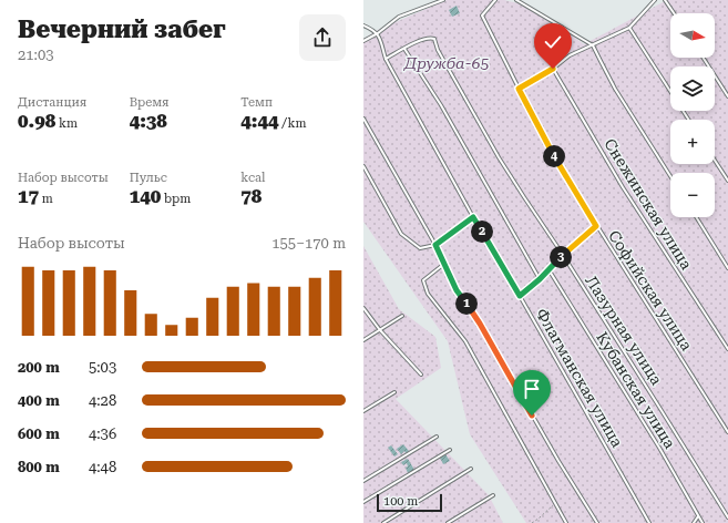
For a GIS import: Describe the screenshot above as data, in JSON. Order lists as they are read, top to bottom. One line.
{"streets":{"lane":["Снежинская улица","Софийская улица","Лазурная улица","Флагманская улица","Кубанская улица"]},"parks":["Дружба-65"],"scale_bar":"100 m","north":"right","page":{"heading":["Вечерний забег","21:03"],"map_buttons":["+","−"],"stats":[["Дистанция","0.98 km"],["Время","4:38"],["Темп","4:44 /km"],["Набор высоты","17 m"],["Пульс","140 bpm"],["kcal","78"]],"pins":["4","2","3","1"],"chart":["Набор высоты","155–170 m"],"list":[{"name":"200 m","note":"5:03"},{"name":"400 m","note":"4:28"},{"name":"600 m","note":"4:36"},{"name":"800 m","note":"4:48"}],"scale":"100 m"}}
